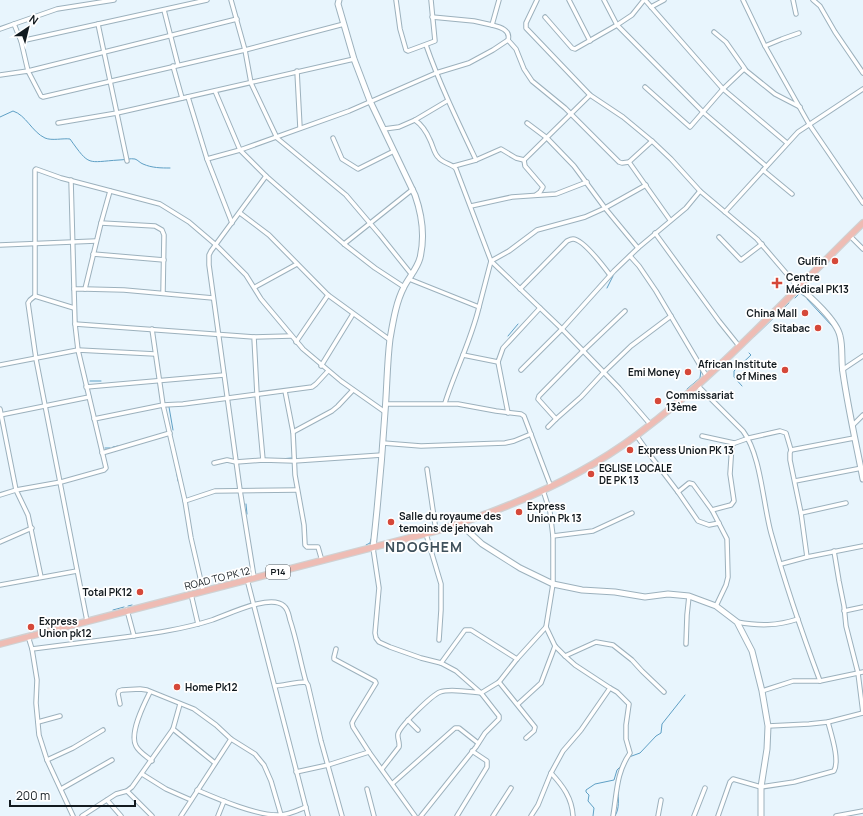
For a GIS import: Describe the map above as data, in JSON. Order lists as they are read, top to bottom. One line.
{"streets":{"main road":["P14","ROAD TO PK 12"]},"crossings":[["P14","ROAD TO PK 12"]],"districts":["NDOGHEM"],"places":{"other":["Gulfin","China Mall","Sitabac","African Institute of Mines","Emi Money","Commissariat 13ème","Express Union PK 13","EGLISE LOCALE DE PK 13","Express Union Pk 13","Salle du royaume des temoins de jehovah","Total PK12","Express Union pk12","Home Pk12"],"health":["Centre Médical PK13"]},"scale_bar":"200 m","north":"top right"}
